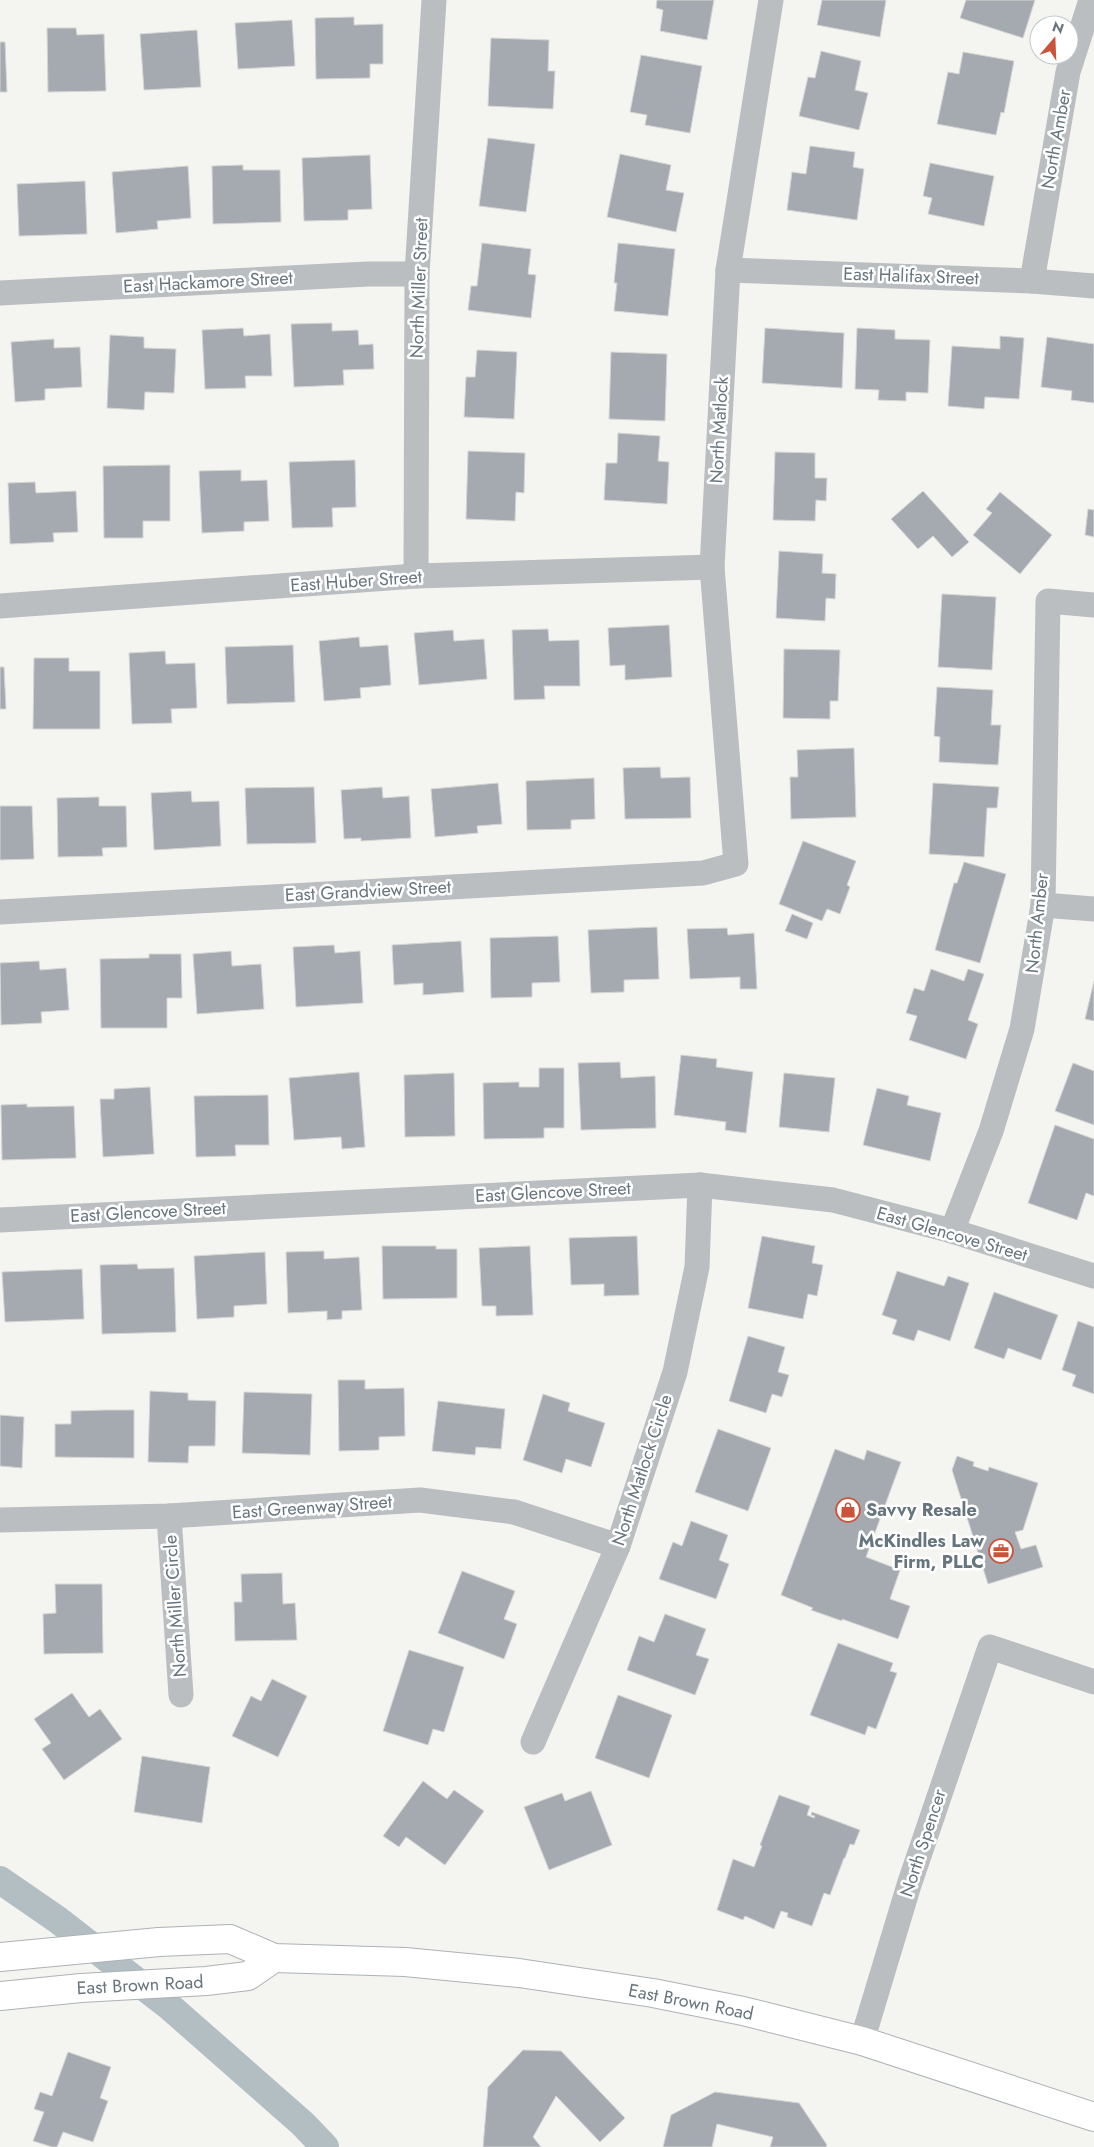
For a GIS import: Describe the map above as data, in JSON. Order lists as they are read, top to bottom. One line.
{"streets":{"main road":["East Brown Road"],"street":["North Amber","East Halifax Street","East Hackamore Street","North Miller Street","North Matlock","East Huber Street","East Grandview Street","East Glencove Street","North Matlock Circle","East Greenway Street","North Miller Circle","North Spencer"]},"crossings":[["North Amber","East Halifax Street"],["North Amber","East Glencove Street"],["East Halifax Street","North Matlock"],["East Hackamore Street","North Miller Street"],["North Miller Street","East Huber Street"],["North Matlock","East Huber Street"],["North Matlock","East Grandview Street"],["East Glencove Street","North Matlock Circle"],["North Matlock Circle","East Greenway Street"],["East Greenway Street","North Miller Circle"],["North Spencer","East Brown Road"]],"places":{"shop":["Savvy Resale"],"office":["McKindles Law Firm, PLLC"]},"north":"top"}
